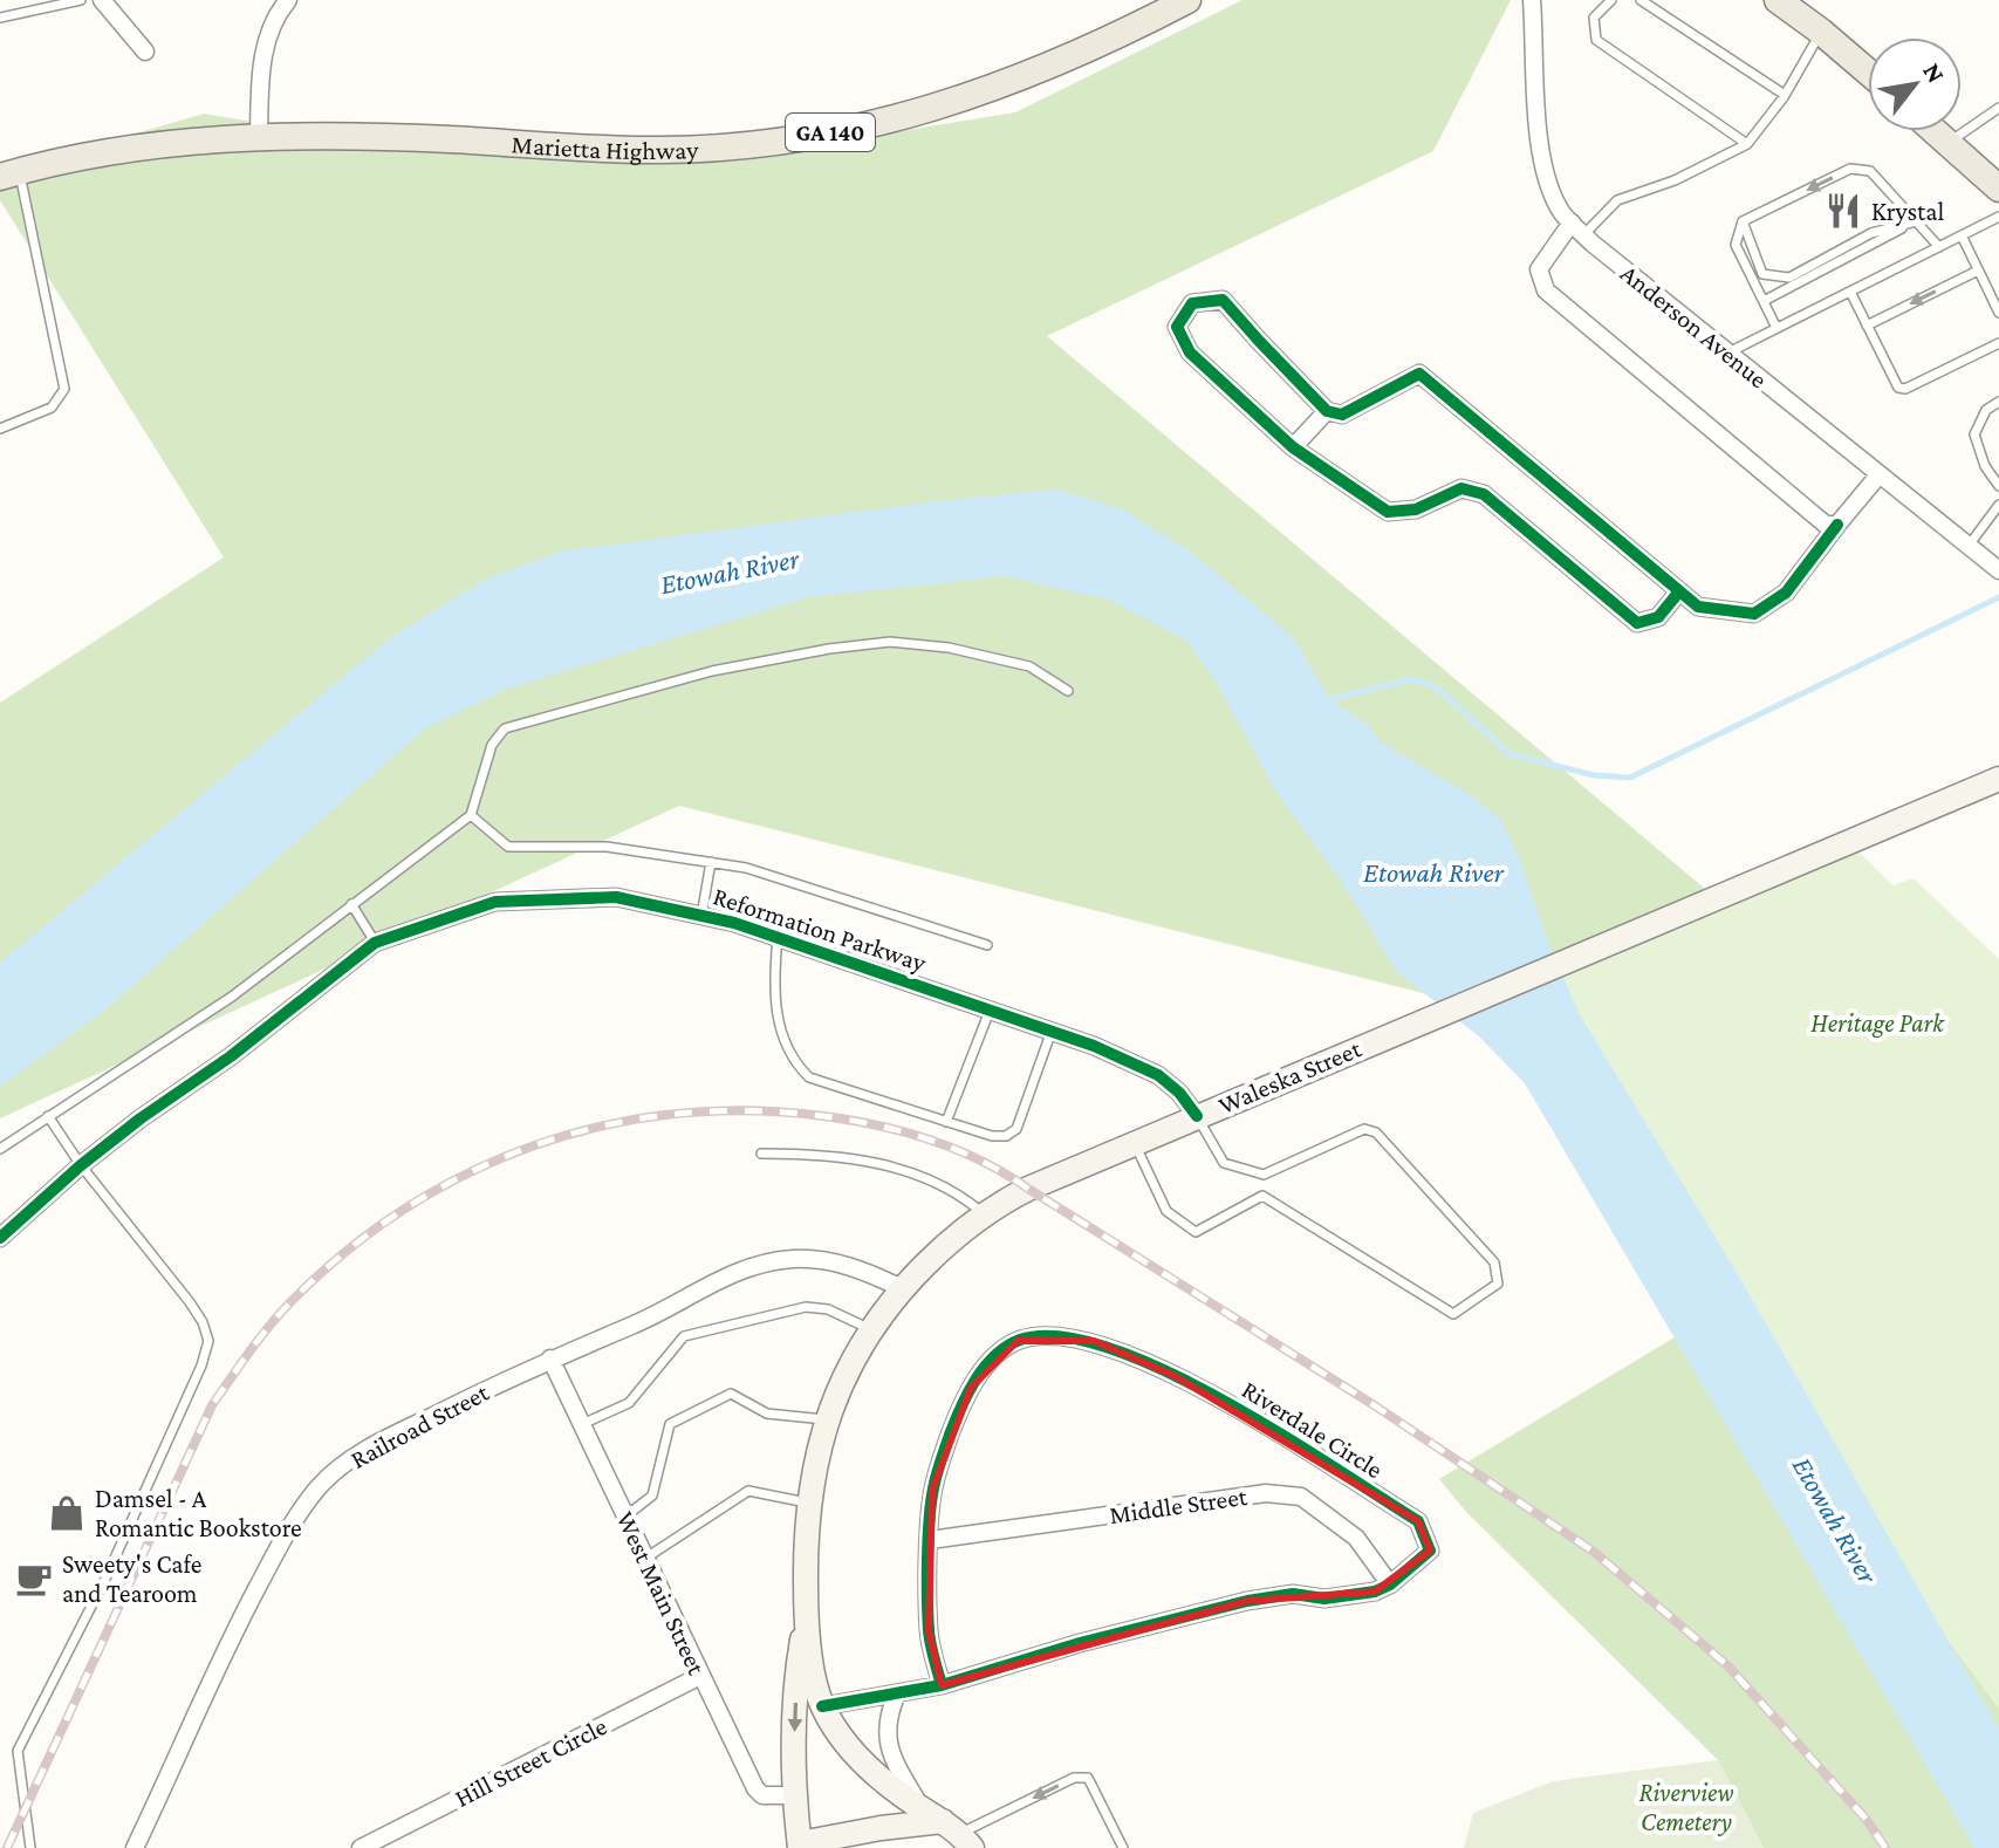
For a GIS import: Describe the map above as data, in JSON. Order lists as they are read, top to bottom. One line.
{"streets":{"main road":["GA 140","Marietta Highway","Waleska Street"],"street":["Anderson Avenue","Reformation Parkway","Railroad Street","Riverdale Circle","Middle Street","West Main Street","Hill Street Circle"]},"crossings":[["Reformation Parkway","Waleska Street"],["Waleska Street","Railroad Street"],["Railroad Street","West Main Street"],["Riverdale Circle","Middle Street"],["West Main Street","Hill Street Circle"]],"water":["Etowah River"],"parks":["Heritage Park","Riverview Cemetery"],"places":{"restaurant":["Krystal"],"shop":["Damsel - A Romantic Bookstore"],"cafe":["Sweety's Cafe and Tearoom"]},"north":"top right"}
